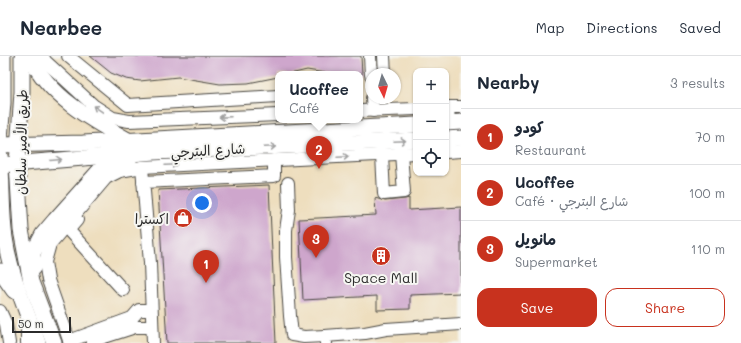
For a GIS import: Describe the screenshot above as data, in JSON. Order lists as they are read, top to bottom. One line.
{"streets":{"main road":["طريق الأمير سلطان","شارع البترجي"]},"crossings":[["طريق الأمير سلطان","شارع البترجي"]],"places":{"shop":["اكسترا"],"building":["Space Mall"]},"scale_bar":"50 m","north":"bottom","page":{"header":"Nearbee","nav":["Map","Directions","Saved"],"heading":["Nearby","3 results"],"map_buttons":["+","−"],"popup":["Ucoffee","Café"],"list":[{"mark":"1","name":"كودو","note":"Restaurant","value":"70 m"},{"mark":"2","name":"Ucoffee","note":"Café · شارع البترجي","value":"100 m"},{"mark":"3","name":"مانويل","note":"Supermarket","value":"110 m"}],"pins":["2","3","1"],"buttons":["Save","Share"],"scale":"50 m"}}
